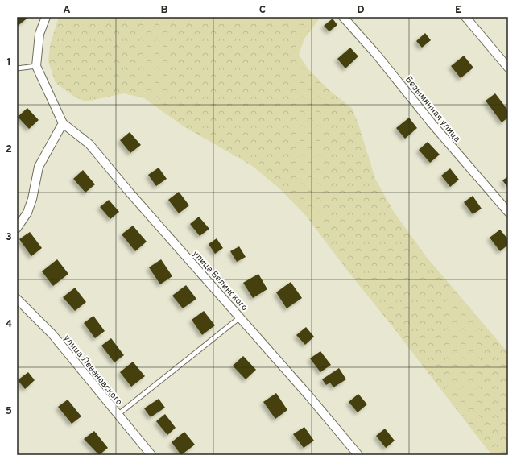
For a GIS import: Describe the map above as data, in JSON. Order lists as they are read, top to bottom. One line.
{"streets":{"street":["Безымянная улица","улица Белинского","улица Леваневского"]},"grid":{"columns":["A","B","C","D","E"],"rows":["1","2","3","4","5"]}}
